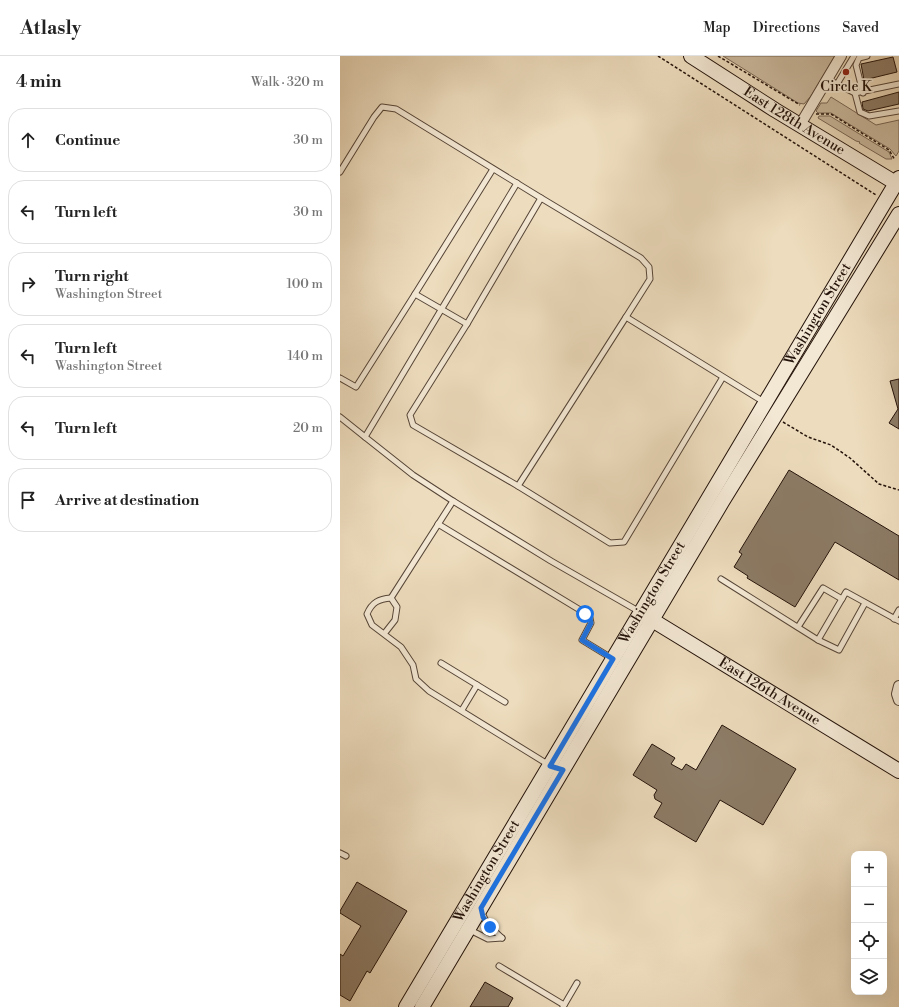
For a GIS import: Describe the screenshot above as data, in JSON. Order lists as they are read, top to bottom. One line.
{"streets":{"main road":["East 128th Avenue","Washington Street","East 126th Avenue"]},"crossings":[["East 128th Avenue","Washington Street"],["Washington Street","East 126th Avenue"]],"places":["Circle K"],"page":{"header":"Atlasly","nav":["Map","Directions","Saved"],"heading":["4 min","Walk · 320 m"],"list":[["Continue","30 m"],["Turn left","30 m"],["Turn right","Washington Street","100 m"],["Turn left","Washington Street","140 m"],["Turn left","20 m"],"Arrive at destination"],"map_buttons":["+","−"]}}
